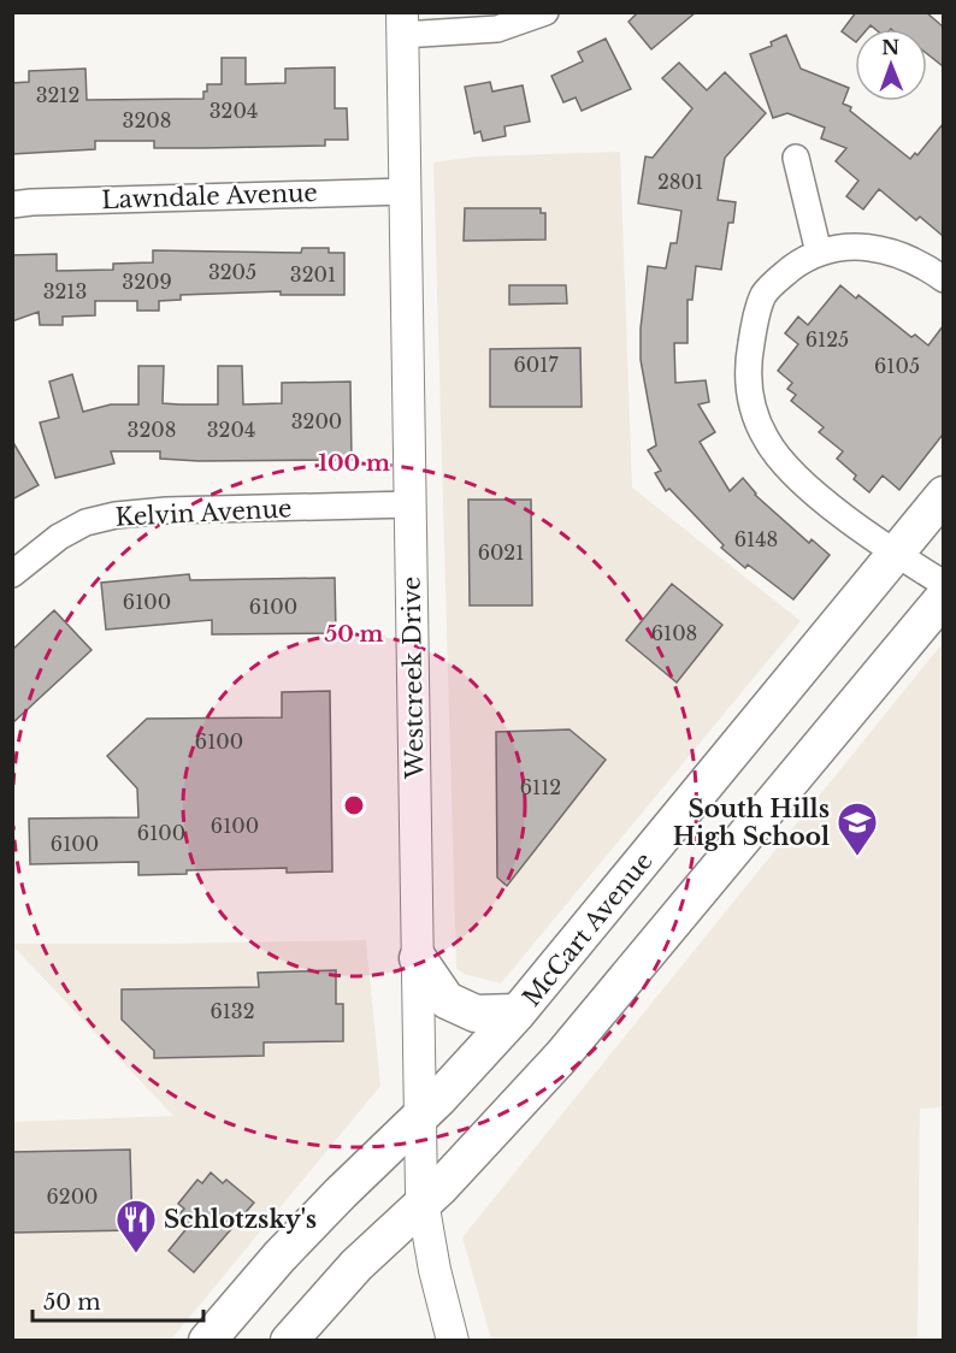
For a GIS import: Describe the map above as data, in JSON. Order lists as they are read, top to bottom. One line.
{"streets":{"main road":["McCart Avenue"],"street":["Lawndale Avenue","Kelvin Avenue","Westcreek Drive"]},"crossings":[["Lawndale Avenue","Westcreek Drive"],["Kelvin Avenue","Westcreek Drive"],["Westcreek Drive","McCart Avenue"]],"places":{"school or university":["South Hills High School"],"restaurant":["Schlotzsky's"]},"house_numbers":["3212","3204","3208","2801","3205","3201","3209","3213","6125","6017","6105","3200","3208","3204","6148","6021","6100","6100","6108","6100","6112","6100","6100","6100","6132","6200"],"scale_bar":"50 m","north":"top","rings":["100 m","50 m"]}
